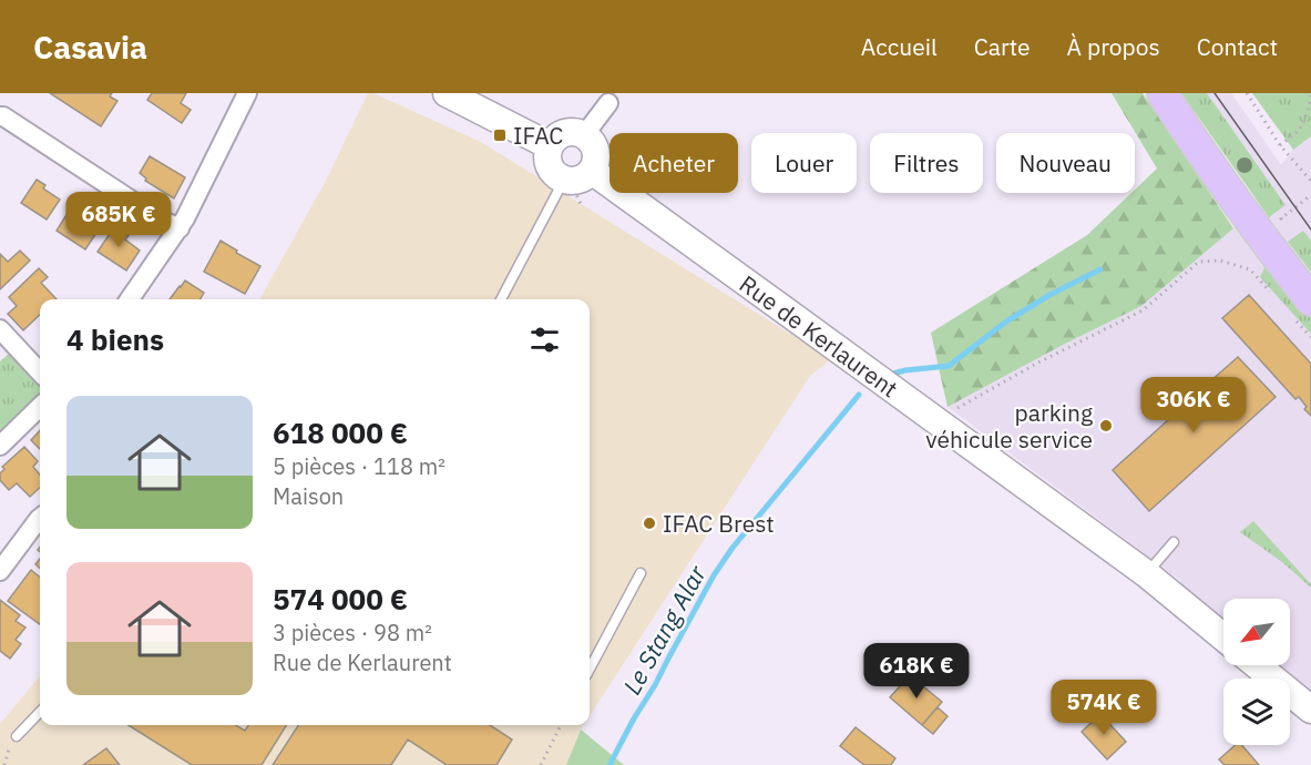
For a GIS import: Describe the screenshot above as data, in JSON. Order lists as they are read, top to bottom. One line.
{"streets":{"street":["Rue de Kerlaurent"]},"water":["Le Stang Alar"],"places":{"transit":["IFAC"],"other":["parking véhicule service","IFAC Brest"]},"north":"bottom left","page":{"header":"Casavia","nav":["Accueil","Carte","À propos","Contact"],"chip":["Acheter","Louer","Filtres","Nouveau"],"price":["685K €","306K €","618K €","574K €"],"heading":"4 biens","list":[{"name":"618 000 €","note":"5 pièces · 118 m² · Maison"},{"name":"574 000 €","note":"3 pièces · 98 m² · Rue de Kerlaurent"}]}}
